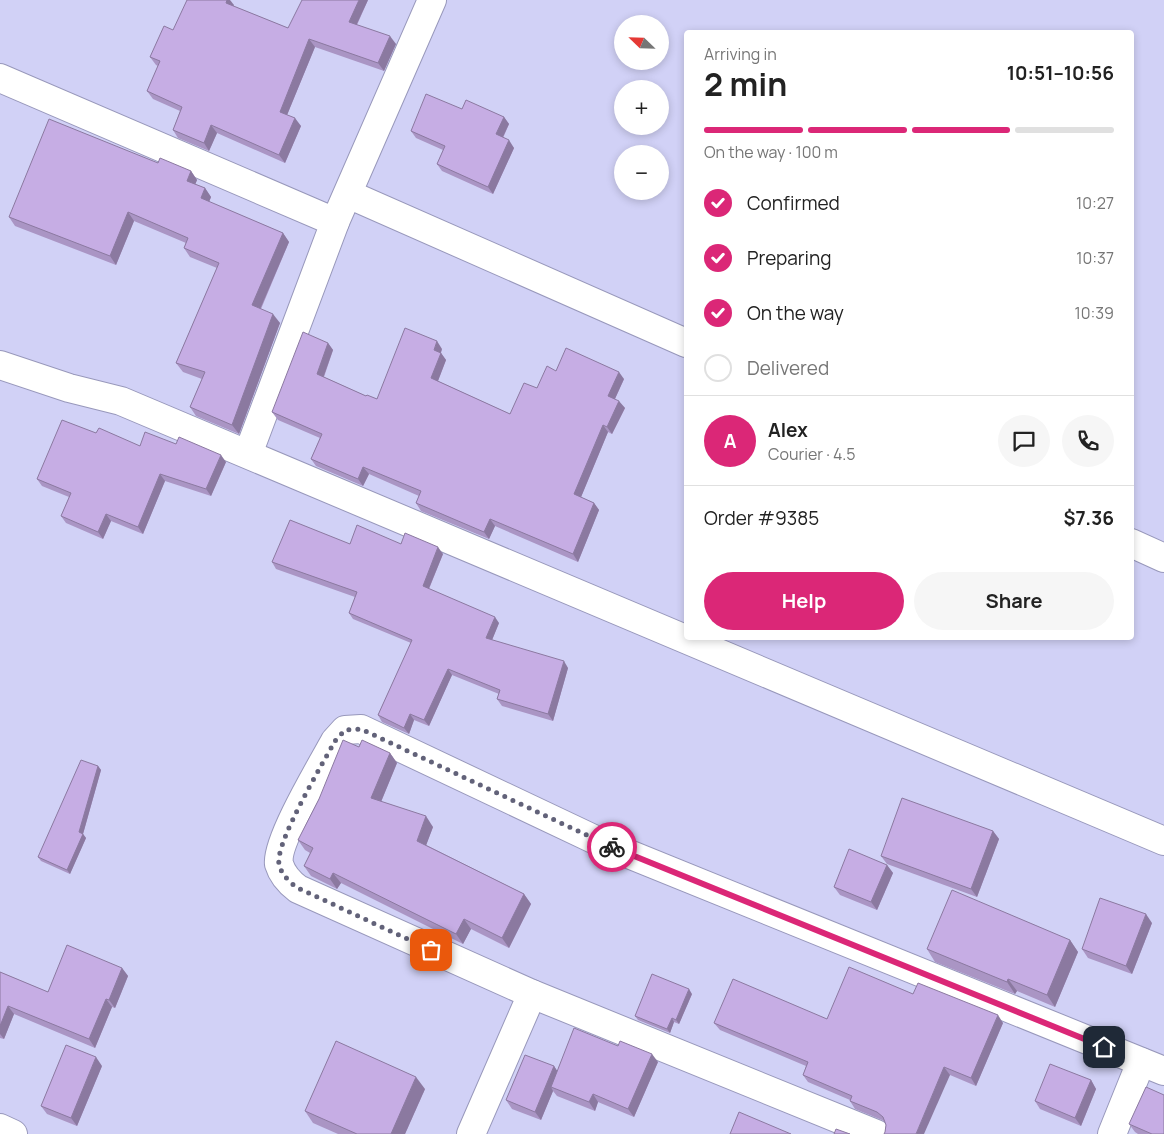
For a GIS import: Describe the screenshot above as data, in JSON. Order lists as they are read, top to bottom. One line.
{"north":"top left","page":{"map_buttons":["+","−"],"heading":["2 min","Arriving in","10:51–10:56"],"panel":["Alex","Courier · 4.5","Order #9385","$7.36"],"bar":"On the way · 100 m","list":[["Confirmed","10:27"],["Preparing","10:37"],["On the way","10:39"],"Delivered"],"round":"A","buttons":["Help","Share"]}}
